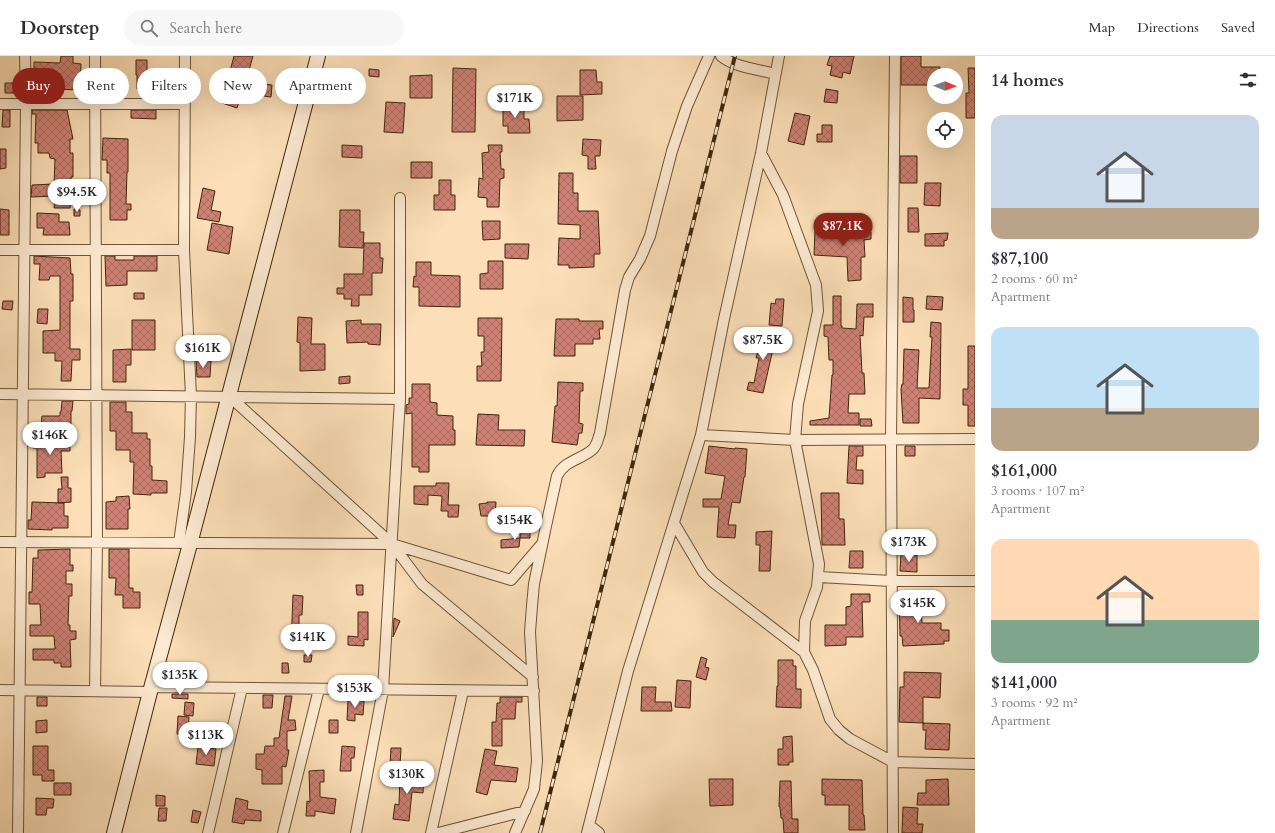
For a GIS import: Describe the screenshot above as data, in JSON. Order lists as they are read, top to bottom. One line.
{"north":"right","page":{"header":"Doorstep","search":"Search here","nav":["Map","Directions","Saved"],"heading":"14 homes","chip":["Buy","Rent","Filters","New","Apartment"],"price":["$171K","$94.5K","$87.1K","$87.5K","$161K","$146K","$154K","$173K","$145K","$141K","$135K","$153K","$113K","$130K"],"list":[{"name":"$87,100","note":"2 rooms · 60 m² · Apartment"},{"name":"$161,000","note":"3 rooms · 107 m² · Apartment"},{"name":"$141,000","note":"3 rooms · 92 m² · Apartment"}]}}
